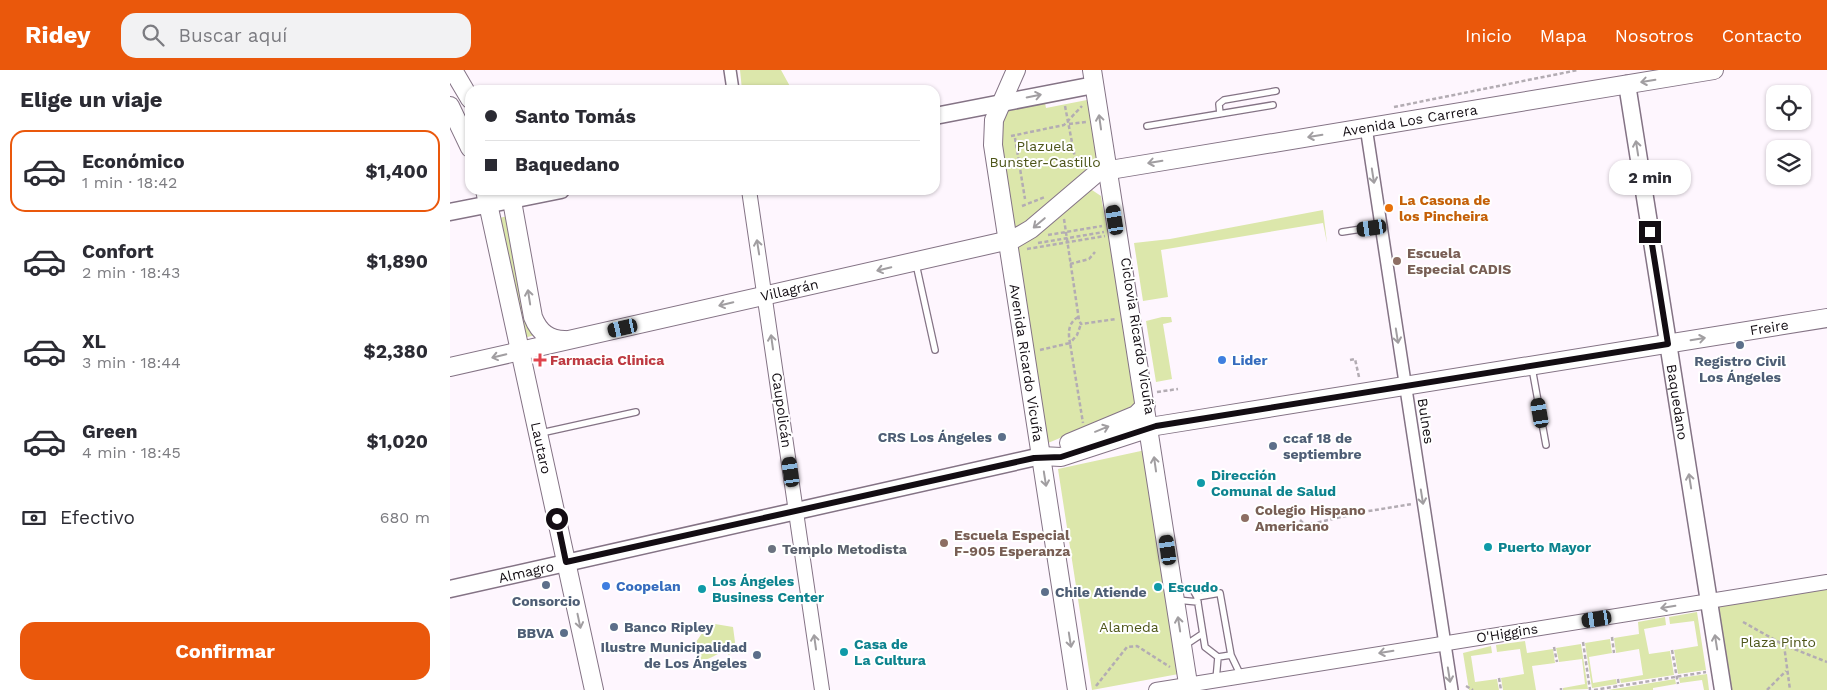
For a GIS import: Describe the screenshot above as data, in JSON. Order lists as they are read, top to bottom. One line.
{"streets":{"main road":["Avenida Los Carrera","Villagrán","Freire","Avenida Ricardo Vicuña","Baquedano","Lautaro","Almagro"],"street":["Caupolicán","Bulnes","O'Higgins"]},"crossings":[["Avenida Los Carrera","Villagrán"],["Avenida Los Carrera","Baquedano"],["Avenida Los Carrera","Bulnes"],["Villagrán","Avenida Ricardo Vicuña"],["Villagrán","Caupolicán"],["Villagrán","Lautaro"],["Freire","Baquedano"],["Freire","Bulnes"],["Freire","Almagro"],["Avenida Ricardo Vicuña","Almagro"],["Baquedano","O'Higgins"],["Caupolicán","Almagro"],["Bulnes","O'Higgins"],["Lautaro","Almagro"]],"one_way":["Avenida Los Carrera","Villagrán","Baquedano","Caupolicán","Bulnes","O'Higgins"],"parks":["Plazuela Bunster-Castillo","Alameda","Plaza Pinto"],"places":{"other":["La Casona de los Pincheira","Escuela Especial CADIS","Registro Civil Los Ángeles","Lider","CRS Los Ángeles","ccaf 18 de septiembre","Dirección Comunal de Salud","Colegio Hispano Americano","Escuela Especial F-905 Esperanza","Puerto Mayor","Templo Metodista","Consorcio","Coopelan","Escudo","Los Ángeles Business Center","Chile Atiende","Banco Ripley","BBVA","Casa de La Cultura","Ilustre Municipalidad de Los Ángeles"],"health":["Farmacia Clinica"]},"page":{"header":"Ridey","search":"Buscar aquí","nav":["Inicio","Mapa","Nosotros","Contacto"],"heading":"Elige un viaje","banner":["Santo Tomás","Baquedano"],"list":[{"name":"Económico","note":"1 min · 18:42","value":"$1,400"},{"name":"Confort","note":"2 min · 18:43","value":"$1,890"},{"name":"XL","note":"3 min · 18:44","value":"$2,380"},{"name":"Green","note":"4 min · 18:45","value":"$1,020"}],"bubble":"2 min","pay":["Efectivo","680 m"],"buttons":"Confirmar"}}
